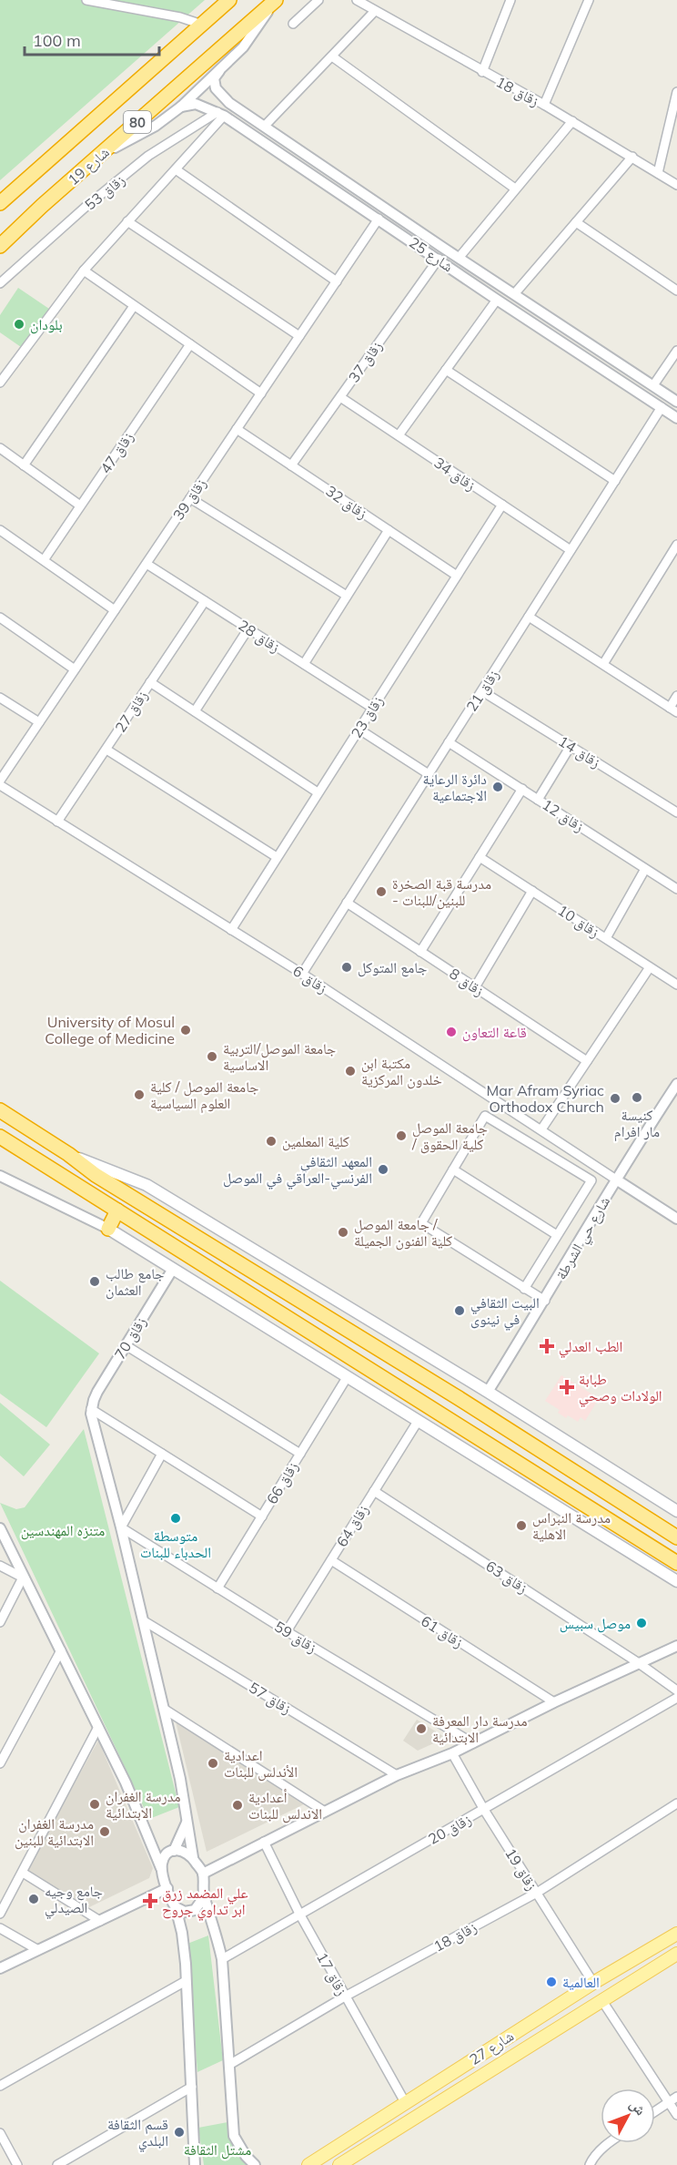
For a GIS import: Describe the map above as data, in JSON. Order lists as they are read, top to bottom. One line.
{"streets":{"highway":["80","شارع 19"],"main road":["شارع 27"],"street":["زقاق 18","زقاق 53","شارع 25","زقاق 37","زقاق 47","زقاق 34","زقاق 39","زقاق 32","زقاق 28","زقاق 21","زقاق 27","زقاق 23","زقاق 14","زقاق 12","زقاق 10","زقاق 6","زقاق 8","شارع حي الشرطة","زقاق 70","زقاق 66","زقاق 64","زقاق 63","زقاق 61","زقاق 59","زقاق 57","زقاق 20","زقاق 19","زقاق 17"]},"crossings":[["زقاق 18","زقاق 19"],["زقاق 18","زقاق 17"],["زقاق 53","شارع 25"],["شارع 25","زقاق 37"],["شارع 25","زقاق 39"],["شارع 25","زقاق 21"],["زقاق 37","زقاق 34"],["زقاق 37","زقاق 32"],["زقاق 34","زقاق 21"],["زقاق 34","زقاق 23"],["زقاق 39","زقاق 32"],["زقاق 39","زقاق 28"],["زقاق 32","زقاق 23"],["زقاق 28","زقاق 27"],["زقاق 28","زقاق 23"],["زقاق 21","زقاق 14"],["زقاق 21","زقاق 12"],["زقاق 21","زقاق 6"],["زقاق 21","زقاق 8"],["زقاق 27","زقاق 6"],["زقاق 23","زقاق 6"],["زقاق 6","شارع حي الشرطة"],["زقاق 66","زقاق 59"],["زقاق 64","زقاق 63"],["زقاق 64","زقاق 61"],["زقاق 64","زقاق 59"],["زقاق 20","زقاق 19"],["زقاق 20","زقاق 17"],["زقاق 19","شارع 27"],["زقاق 17","شارع 27"]],"parks":["متنزه المهندسين","مشتل الثقافة"],"places":{"other":["بلودان","دائرة الرعاية الاجتماعية","مدرسة قبة الصخرة - للبنين/للبنات","جامع المتوكل","University of Mosul College of Medicine","قاعة التعاون","جامعة الموصل/التربية الاساسية","مكتبة ابن خلدون المركزية","جامعة الموصل / كلية العلوم السياسية","كنيسة مار افرام","Mar Afram Syriac Orthodox Church","جامعة الموصل / كلية الحقوق","كلية المعلمين","المعهد الثقافي الفرنسي-العراقي في الموصل","جامعة الموصل / كلية الفنون الجميلة","جامع طالب العثمان","البيت الثقافي في نينوى","متوسطة الحدباء للبنات","مدرسة النبراس الاهلية","موصل سبيس","مدرسة دار المعرفة الابتدائية","اعدادية الأندلس للبنات","مدرسة الغفران الابتدائية","أعدادية الاندلس للبنات","مدرسة الغفران الابتدائية للبنين","جامع وجيه الصيدلي","العالمية","قسم الثقافة البلدي"],"health":["الطب العدلي","طبابة الولادات وصحي","علي المضمد زرق ابر تداوي جروح"]},"scale_bar":"100 m","north":"top right"}
